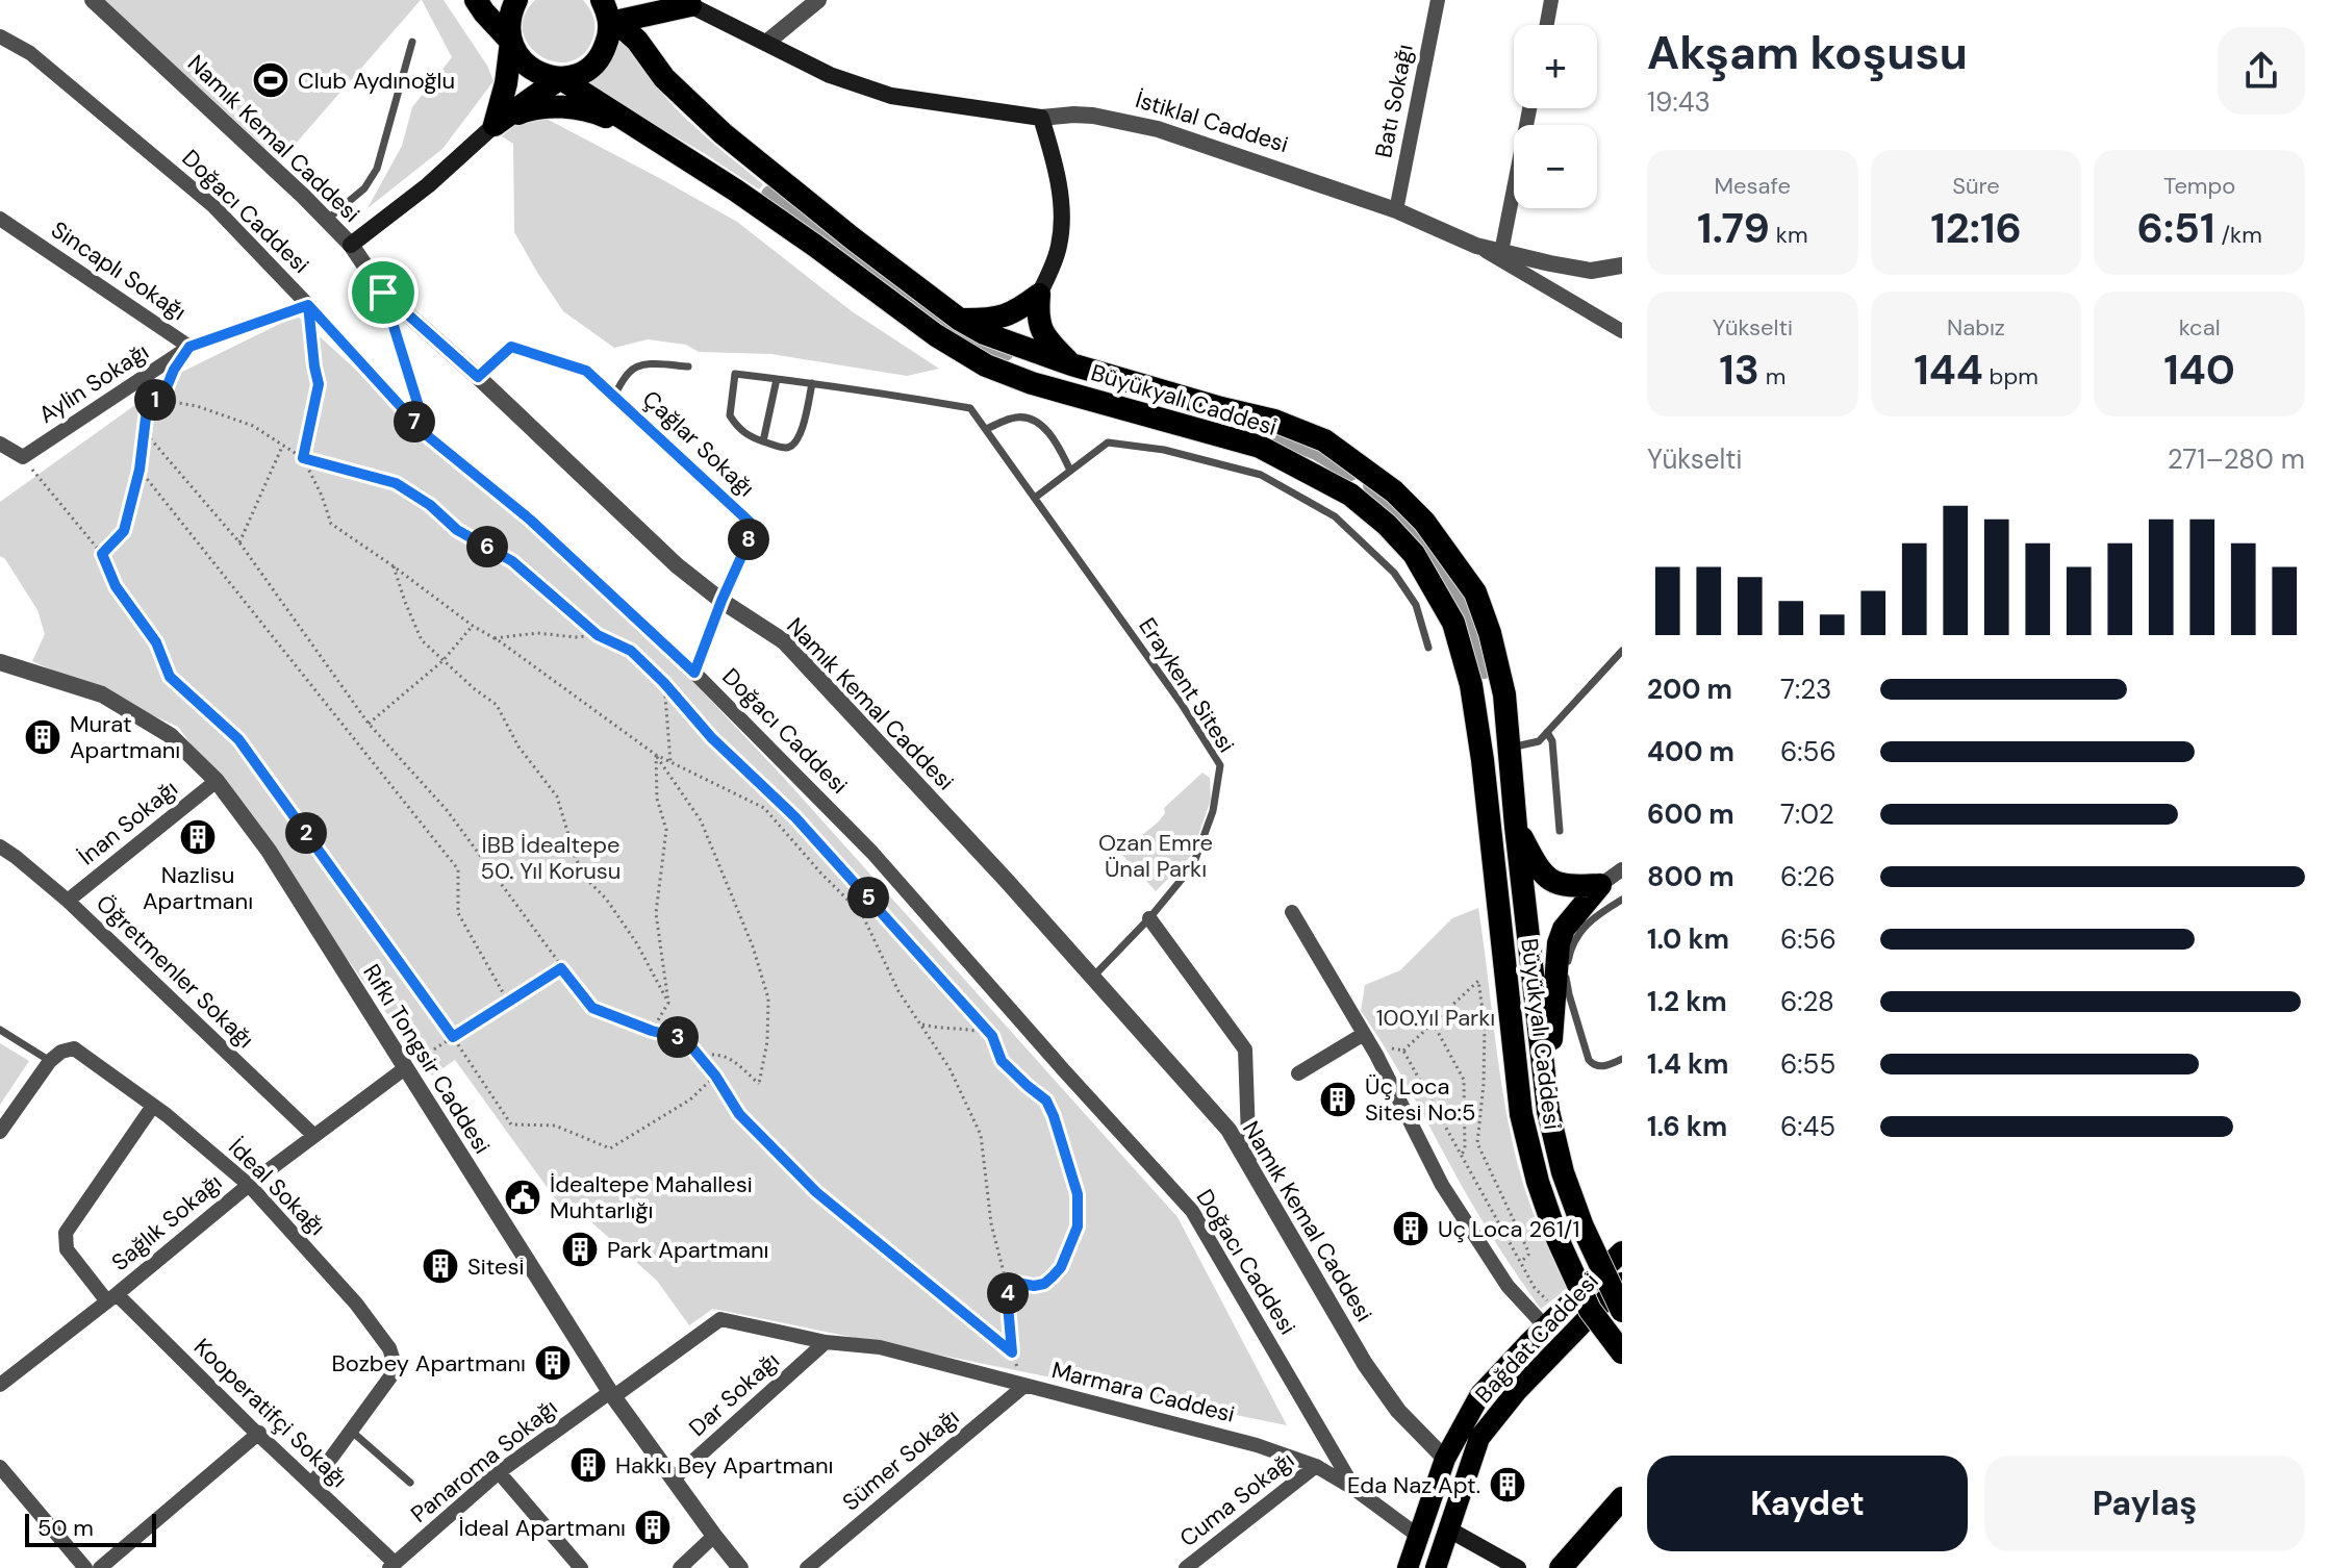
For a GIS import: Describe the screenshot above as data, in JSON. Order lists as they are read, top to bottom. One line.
{"streets":{"highway":["İstiklal Caddesi","Büyükyalı Caddesi"],"main road":["Bağdat Caddesi"],"street":["Batı Sokağı","Namık Kemal Caddesi","Doğacı Caddesi","Sincaplı Sokağı","Aylin Sokağı","Çağlar Sokağı","İnan Sokağı","Öğretmenler Sokağı","Rıfkı Tongsir Caddesi","İdeal Sokağı","Sağlık Sokağı","Marmara Caddesi","Dar Sokağı","Kooperatifçi Sokağı","Sümer Sokağı","Panaroma Sokağı","Cuma Sokağı"],"lane":["Eraykent Sitesi"]},"crossings":[["Batı Sokağı","İstiklal Caddesi"],["İstiklal Caddesi","Büyükyalı Caddesi"],["Namık Kemal Caddesi","Çağlar Sokağı"],["Namık Kemal Caddesi","Eraykent Sitesi"],["Namık Kemal Caddesi","Bağdat Caddesi"],["Doğacı Caddesi","Sincaplı Sokağı"],["Doğacı Caddesi","Çağlar Sokağı"],["Doğacı Caddesi","Marmara Caddesi"],["Sincaplı Sokağı","Aylin Sokağı"],["İnan Sokağı","Öğretmenler Sokağı"],["İnan Sokağı","Rıfkı Tongsir Caddesi"],["Öğretmenler Sokağı","Sağlık Sokağı"],["Rıfkı Tongsir Caddesi","Sağlık Sokağı"],["Rıfkı Tongsir Caddesi","Marmara Caddesi"],["Rıfkı Tongsir Caddesi","Dar Sokağı"],["Rıfkı Tongsir Caddesi","Panaroma Sokağı"],["İdeal Sokağı","Sağlık Sokağı"],["İdeal Sokağı","Kooperatifçi Sokağı"],["Sağlık Sokağı","Kooperatifçi Sokağı"],["Bağdat Caddesi","Marmara Caddesi"],["Marmara Caddesi","Dar Sokağı"],["Marmara Caddesi","Sümer Sokağı"],["Marmara Caddesi","Panaroma Sokağı"],["Marmara Caddesi","Cuma Sokağı"],["Kooperatifçi Sokağı","Panaroma Sokağı"]],"parks":["Ozan Emre Ünal Parkı","İBB İdealtepe 50. Yıl Korusu","100.Yıl Parkı"],"places":{"sports":["Club Aydınoğlu"],"building":["Murat Apartmanı","Nazlisu Apartmanı","Üç Loca Sitesi No:5","Uç Loca 261/1","Park Apartmanı","Sitesi","Bozbey Apartmanı","Hakkı Bey Apartmanı","Eda Naz Apt.","İdeal Apartmanı"],"public building":["İdealtepe Mahallesi Muhtarlığı"]},"scale_bar":"50 m","page":{"heading":["Akşam koşusu","19:43"],"map_buttons":["+","−"],"stats":[["Mesafe","1.79 km"],["Süre","12:16"],["Tempo","6:51 /km"],["Yükselti","13 m"],["Nabız","144 bpm"],["kcal","140"]],"pins":["1","7","8","6","2","5","3","4"],"chart":["Yükselti","271–280 m"],"list":[{"name":"200 m","note":"7:23"},{"name":"400 m","note":"6:56"},{"name":"600 m","note":"7:02"},{"name":"800 m","note":"6:26"},{"name":"1.0 km","note":"6:56"},{"name":"1.2 km","note":"6:28"},{"name":"1.4 km","note":"6:55"},{"name":"1.6 km","note":"6:45"}],"buttons":["Kaydet","Paylaş"],"scale":"50 m"}}
